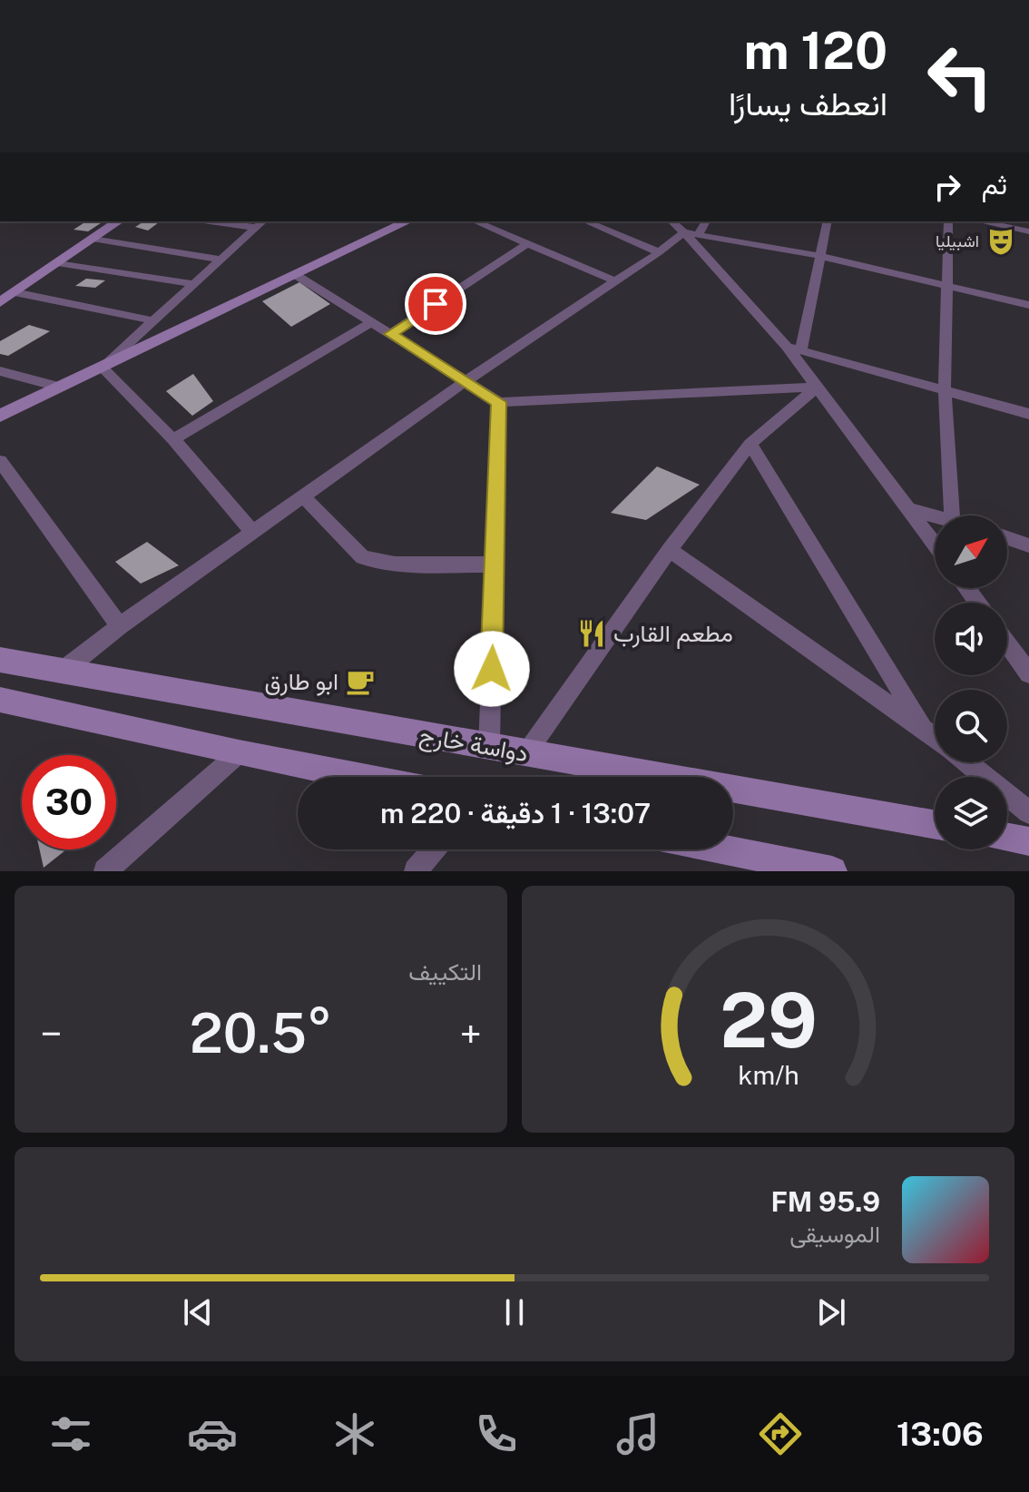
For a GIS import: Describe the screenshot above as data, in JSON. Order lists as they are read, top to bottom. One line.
{"streets":{"street":["دواسة خارج"]},"places":{"theatre":["اشبيليا"],"restaurant":["مطعم القارب"],"cafe":["ابو طارق"]},"north":"top right","page":{"turn":["120 m","انعطف يسارًا"],"then":"ثم","limit":"30","trip":"13:07 · 1 دقيقة · 220 m","tile":"التكييف","heat":["−","20.5°","+"],"song":["95.9 FM","الموسيقى"],"tabs":"13:06","gauge":["29","km/h"]}}
